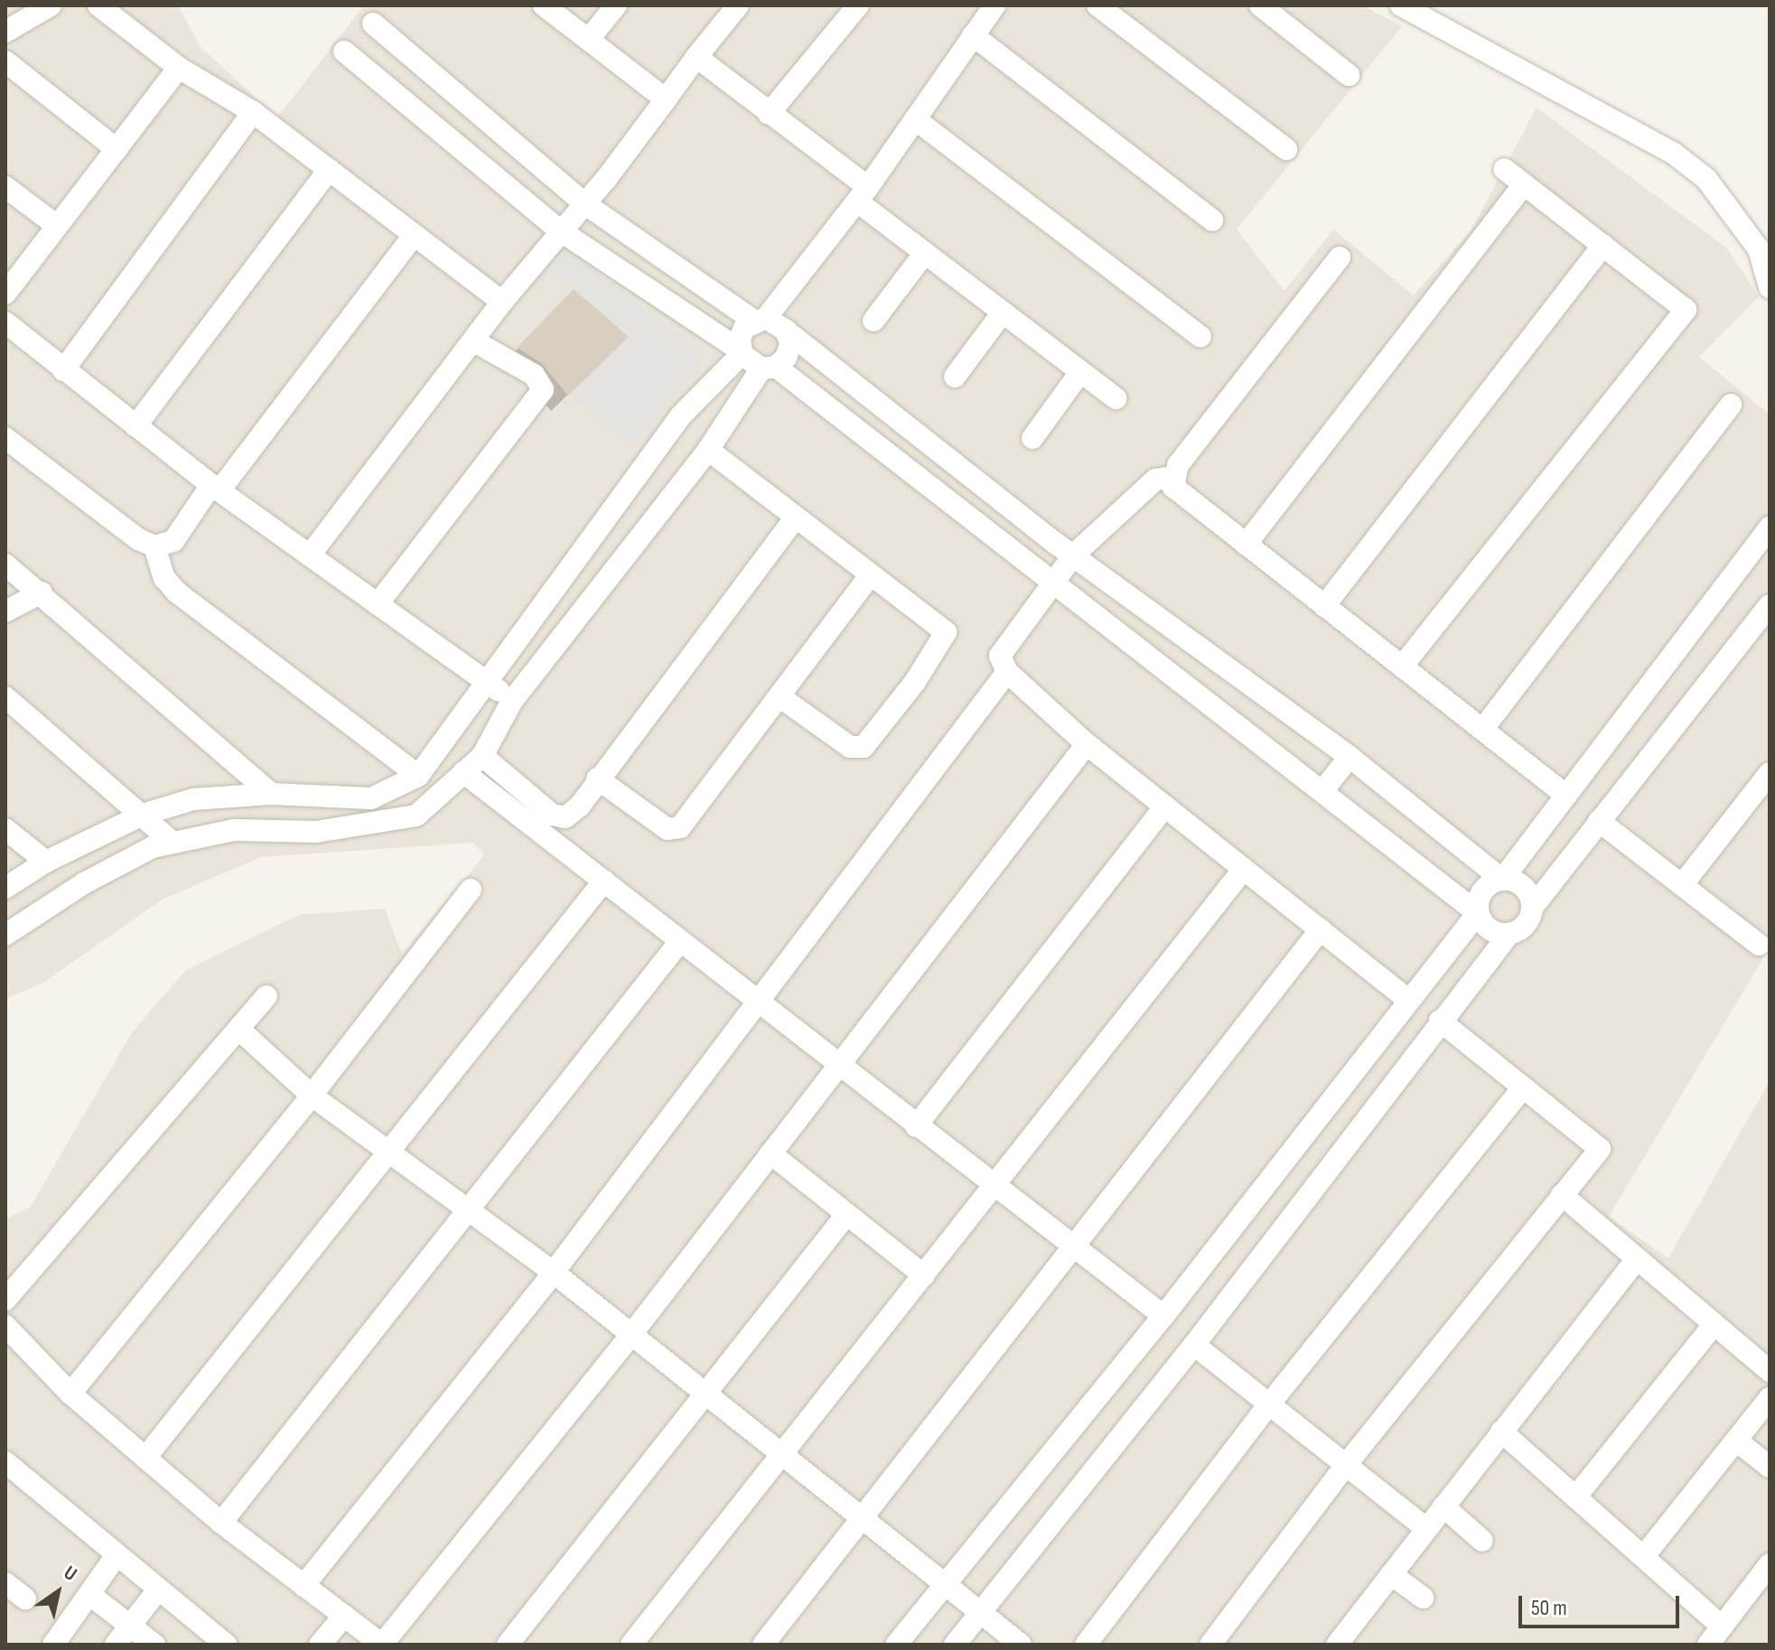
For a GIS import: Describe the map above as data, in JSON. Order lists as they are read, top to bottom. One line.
{"scale_bar":"50 m","north":"top right"}
